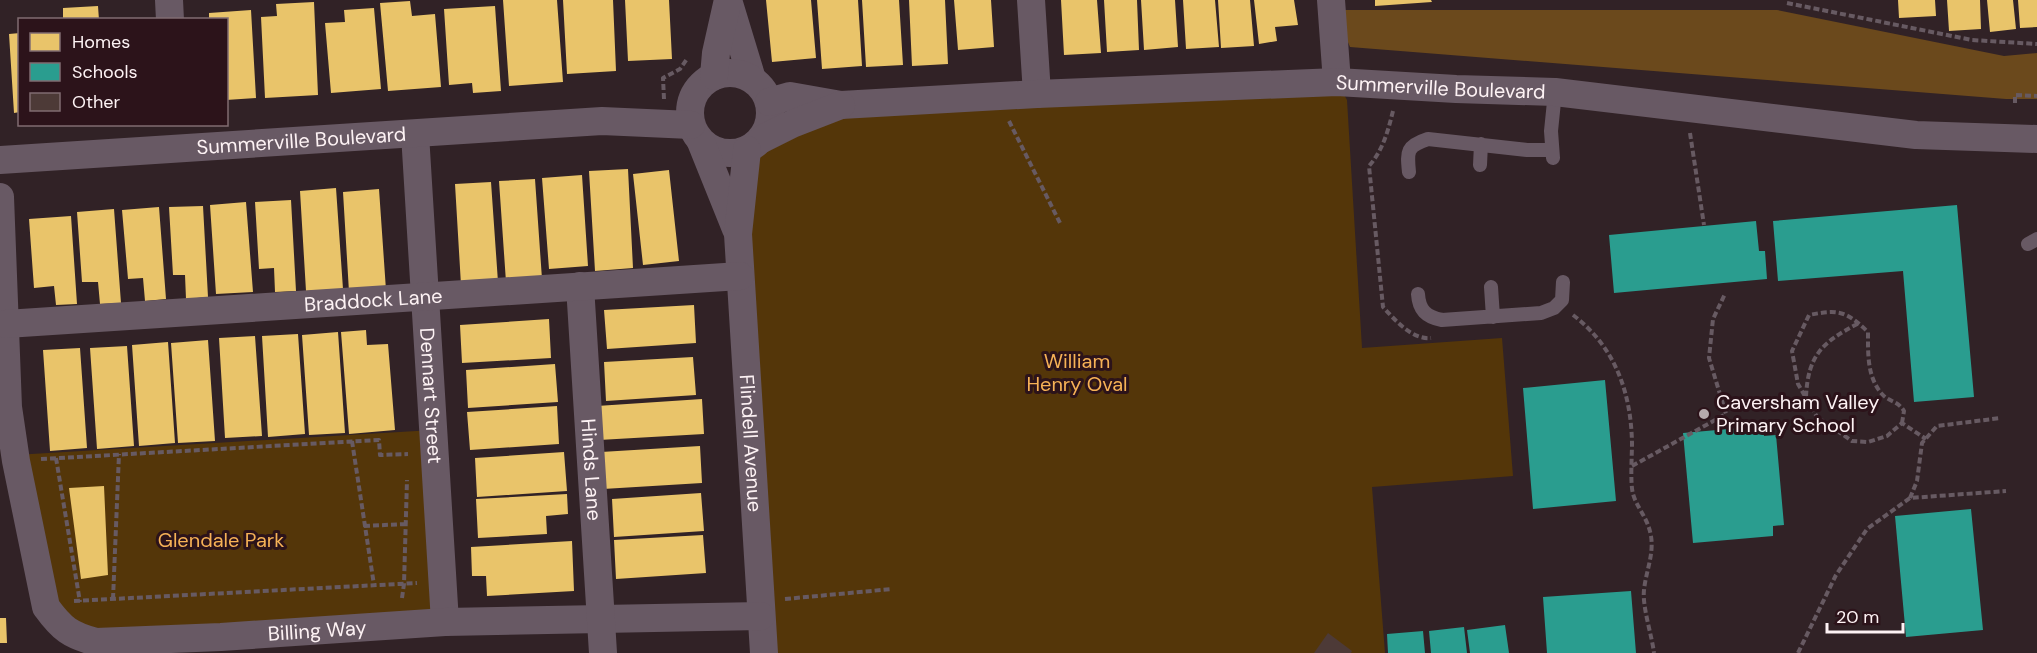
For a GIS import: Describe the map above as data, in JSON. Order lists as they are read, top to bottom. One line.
{"streets":{"street":["Summerville Boulevard","Braddock Lane","Dennart Street","Flindell Avenue","Hinds Lane","Billing Way"]},"crossings":[["Summerville Boulevard","Dennart Street"],["Summerville Boulevard","Flindell Avenue"],["Braddock Lane","Dennart Street"],["Braddock Lane","Flindell Avenue"],["Braddock Lane","Hinds Lane"],["Braddock Lane","Billing Way"],["Dennart Street","Billing Way"],["Flindell Avenue","Billing Way"],["Hinds Lane","Billing Way"]],"parks":["William Henry Oval","Glendale Park"],"places":["Caversham Valley Primary School"],"legend":["Homes","Schools","Other"],"scale_bar":"20 m"}
